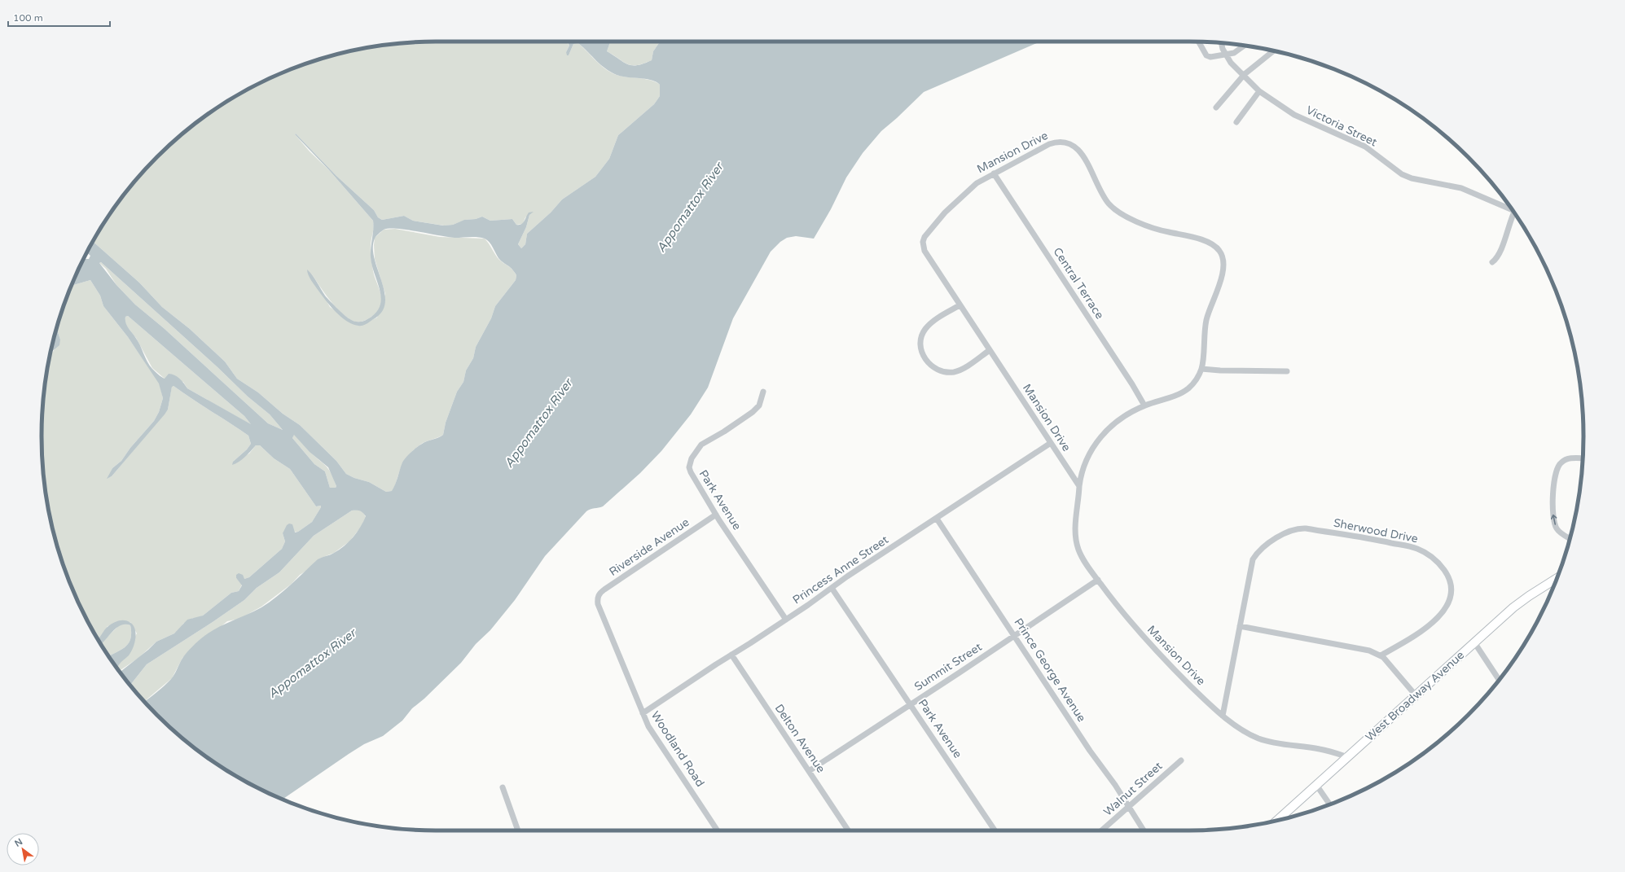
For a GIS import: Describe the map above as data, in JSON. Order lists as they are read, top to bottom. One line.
{"streets":{"main road":["West Broadway Avenue"],"street":["Victoria Street","Mansion Drive","Central Terrace","Park Avenue","Sherwood Drive","Riverside Avenue","Princess Anne Street","Summit Street","Prince George Avenue","Delton Avenue","Woodland Road","Walnut Street"]},"crossings":[["Mansion Drive","Central Terrace"],["Mansion Drive","Sherwood Drive"],["Mansion Drive","Princess Anne Street"],["Mansion Drive","Summit Street"],["Mansion Drive","West Broadway Avenue"],["Park Avenue","Riverside Avenue"],["Park Avenue","Princess Anne Street"],["Park Avenue","Summit Street"],["Riverside Avenue","Woodland Road"],["Princess Anne Street","Prince George Avenue"],["Princess Anne Street","Delton Avenue"],["Princess Anne Street","Woodland Road"],["Summit Street","Prince George Avenue"],["Summit Street","Delton Avenue"],["Prince George Avenue","Walnut Street"]],"water":["Appomattox River"],"scale_bar":"100 m","north":"top left"}
